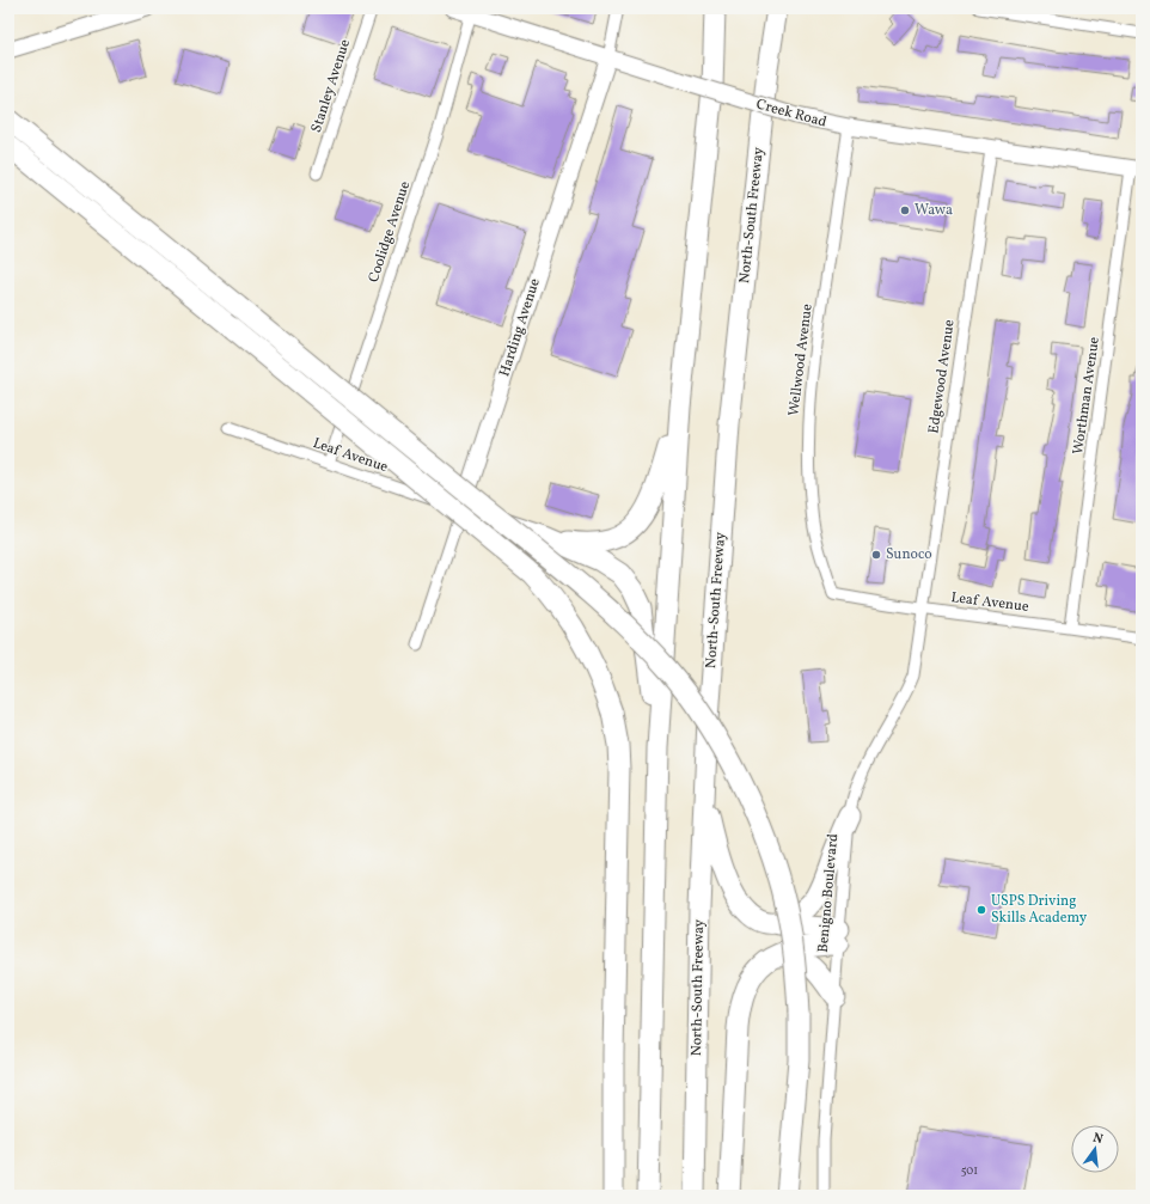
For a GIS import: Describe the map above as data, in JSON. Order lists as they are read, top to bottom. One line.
{"streets":{"highway":["North-South Freeway"],"main road":["Creek Road","Harding Avenue"],"street":["Stanley Avenue","Coolidge Avenue","Wellwood Avenue","Edgewood Avenue","Worthman Avenue","Leaf Avenue","Benigno Boulevard"]},"crossings":[["Creek Road","Coolidge Avenue"],["Creek Road","Harding Avenue"],["Creek Road","Wellwood Avenue"],["Creek Road","Edgewood Avenue"],["Creek Road","Worthman Avenue"],["Coolidge Avenue","Leaf Avenue"],["Harding Avenue","Leaf Avenue"],["Wellwood Avenue","Leaf Avenue"],["Edgewood Avenue","Leaf Avenue"],["Edgewood Avenue","Benigno Boulevard"],["Worthman Avenue","Leaf Avenue"],["Leaf Avenue","Benigno Boulevard"]],"places":["Wawa","Sunoco","USPS Driving Skills Academy"],"house_numbers":["501"],"north":"top"}
